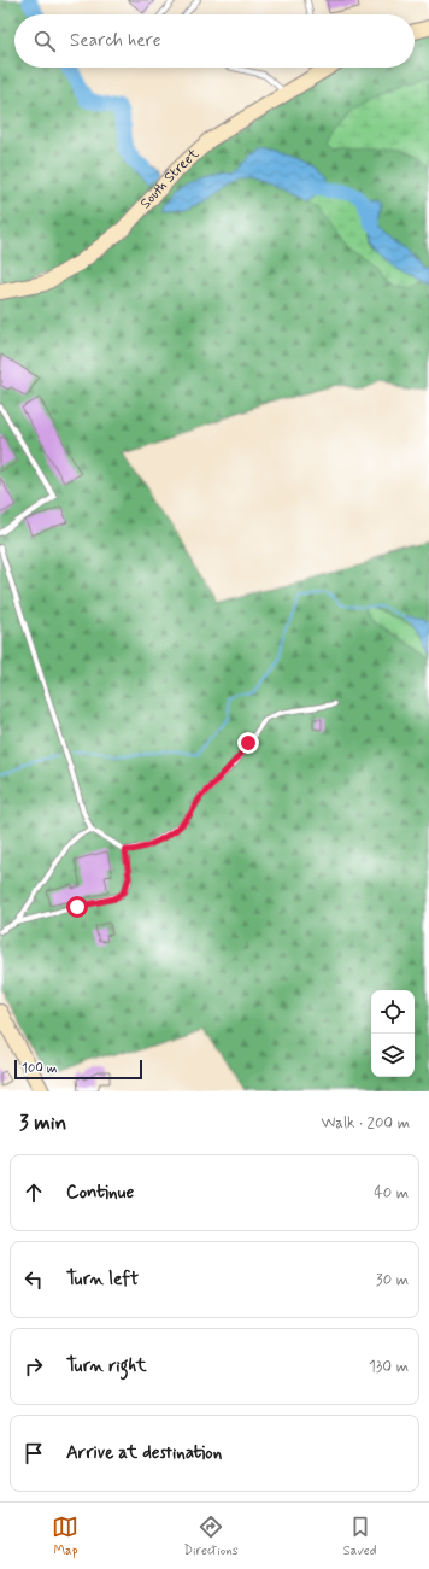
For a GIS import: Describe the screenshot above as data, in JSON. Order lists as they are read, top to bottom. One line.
{"streets":{"street":["South Street"]},"scale_bar":"100 m","page":{"search":"Search here","scale":"100 m","heading":["3 min","Walk · 200 m"],"list":[["Continue","40 m"],["Turn left","30 m"],["Turn right","130 m"],"Arrive at destination"],"nav":["Map","Directions","Saved"]}}
